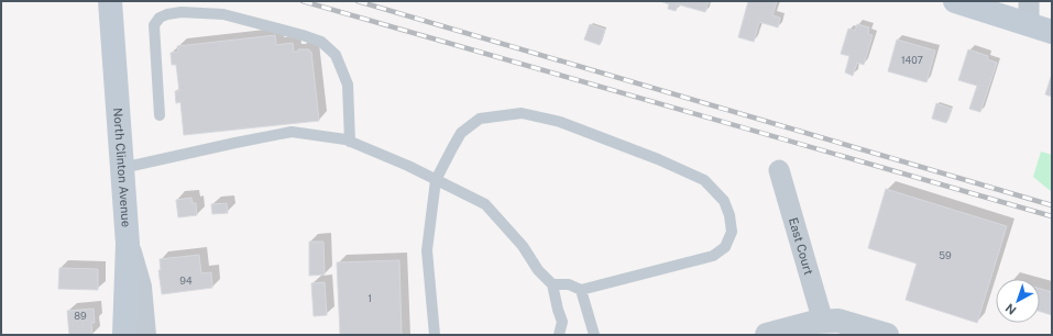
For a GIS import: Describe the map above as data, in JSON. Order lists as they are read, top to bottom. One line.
{"streets":{"main road":["North Clinton Avenue"],"street":["East Court"]},"house_numbers":["1407","59","94","1","89"],"north":"bottom left"}
